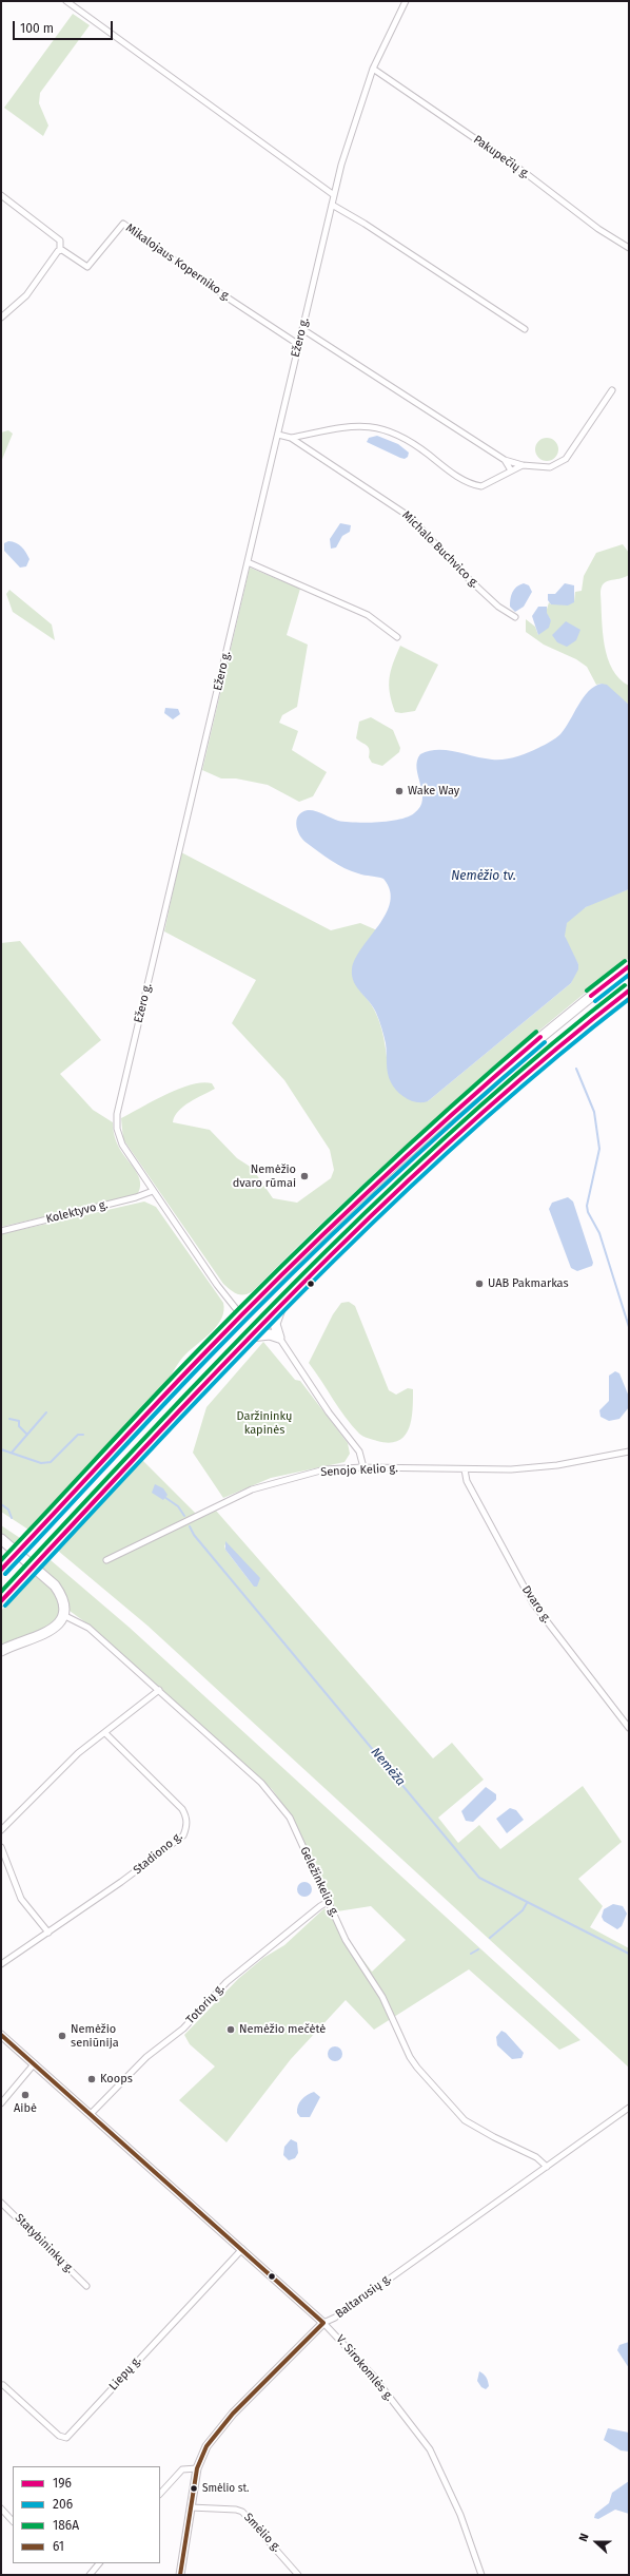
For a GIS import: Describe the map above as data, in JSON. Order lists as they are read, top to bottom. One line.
{"streets":{"main road":["Baltarusių g.","V. Sirokomlės g."],"street":["Pakupečių g.","Mikalojaus Koperniko g.","Ežero g.","Michalo Buchvico g.","Kolektyvo g.","Senojo Kelio g.","Dvaro g.","Stadiono g.","Geležinkelio g.","Totorių g.","Statybininkų g.","Liepų g.","Smėlio g."]},"crossings":[["Pakupečių g.","Ežero g."],["Mikalojaus Koperniko g.","Ežero g."],["Ežero g.","Michalo Buchvico g."],["Ežero g.","Kolektyvo g."],["Senojo Kelio g.","Dvaro g."],["Geležinkelio g.","Totorių g."],["Geležinkelio g.","Baltarusių g."],["Totorių g.","V. Sirokomlės g."],["Baltarusių g.","V. Sirokomlės g."],["Baltarusių g.","Smėlio g."],["V. Sirokomlės g.","Liepų g."]],"water":["Nemėžio tv.","Nemėža"],"parks":["Daržininkų kapinės"],"places":["Wake Way","Nemėžio dvaro rūmai","UAB Pakmarkas","Nemėžio mečėtė","Nemėžio seniūnija","Koops","Aibė","Smėlio st."],"lines":["transit line 186A","transit line 196","transit line 206","transit line 61"],"legend":["196","206","186A","61"],"scale_bar":"100 m","north":"left"}
